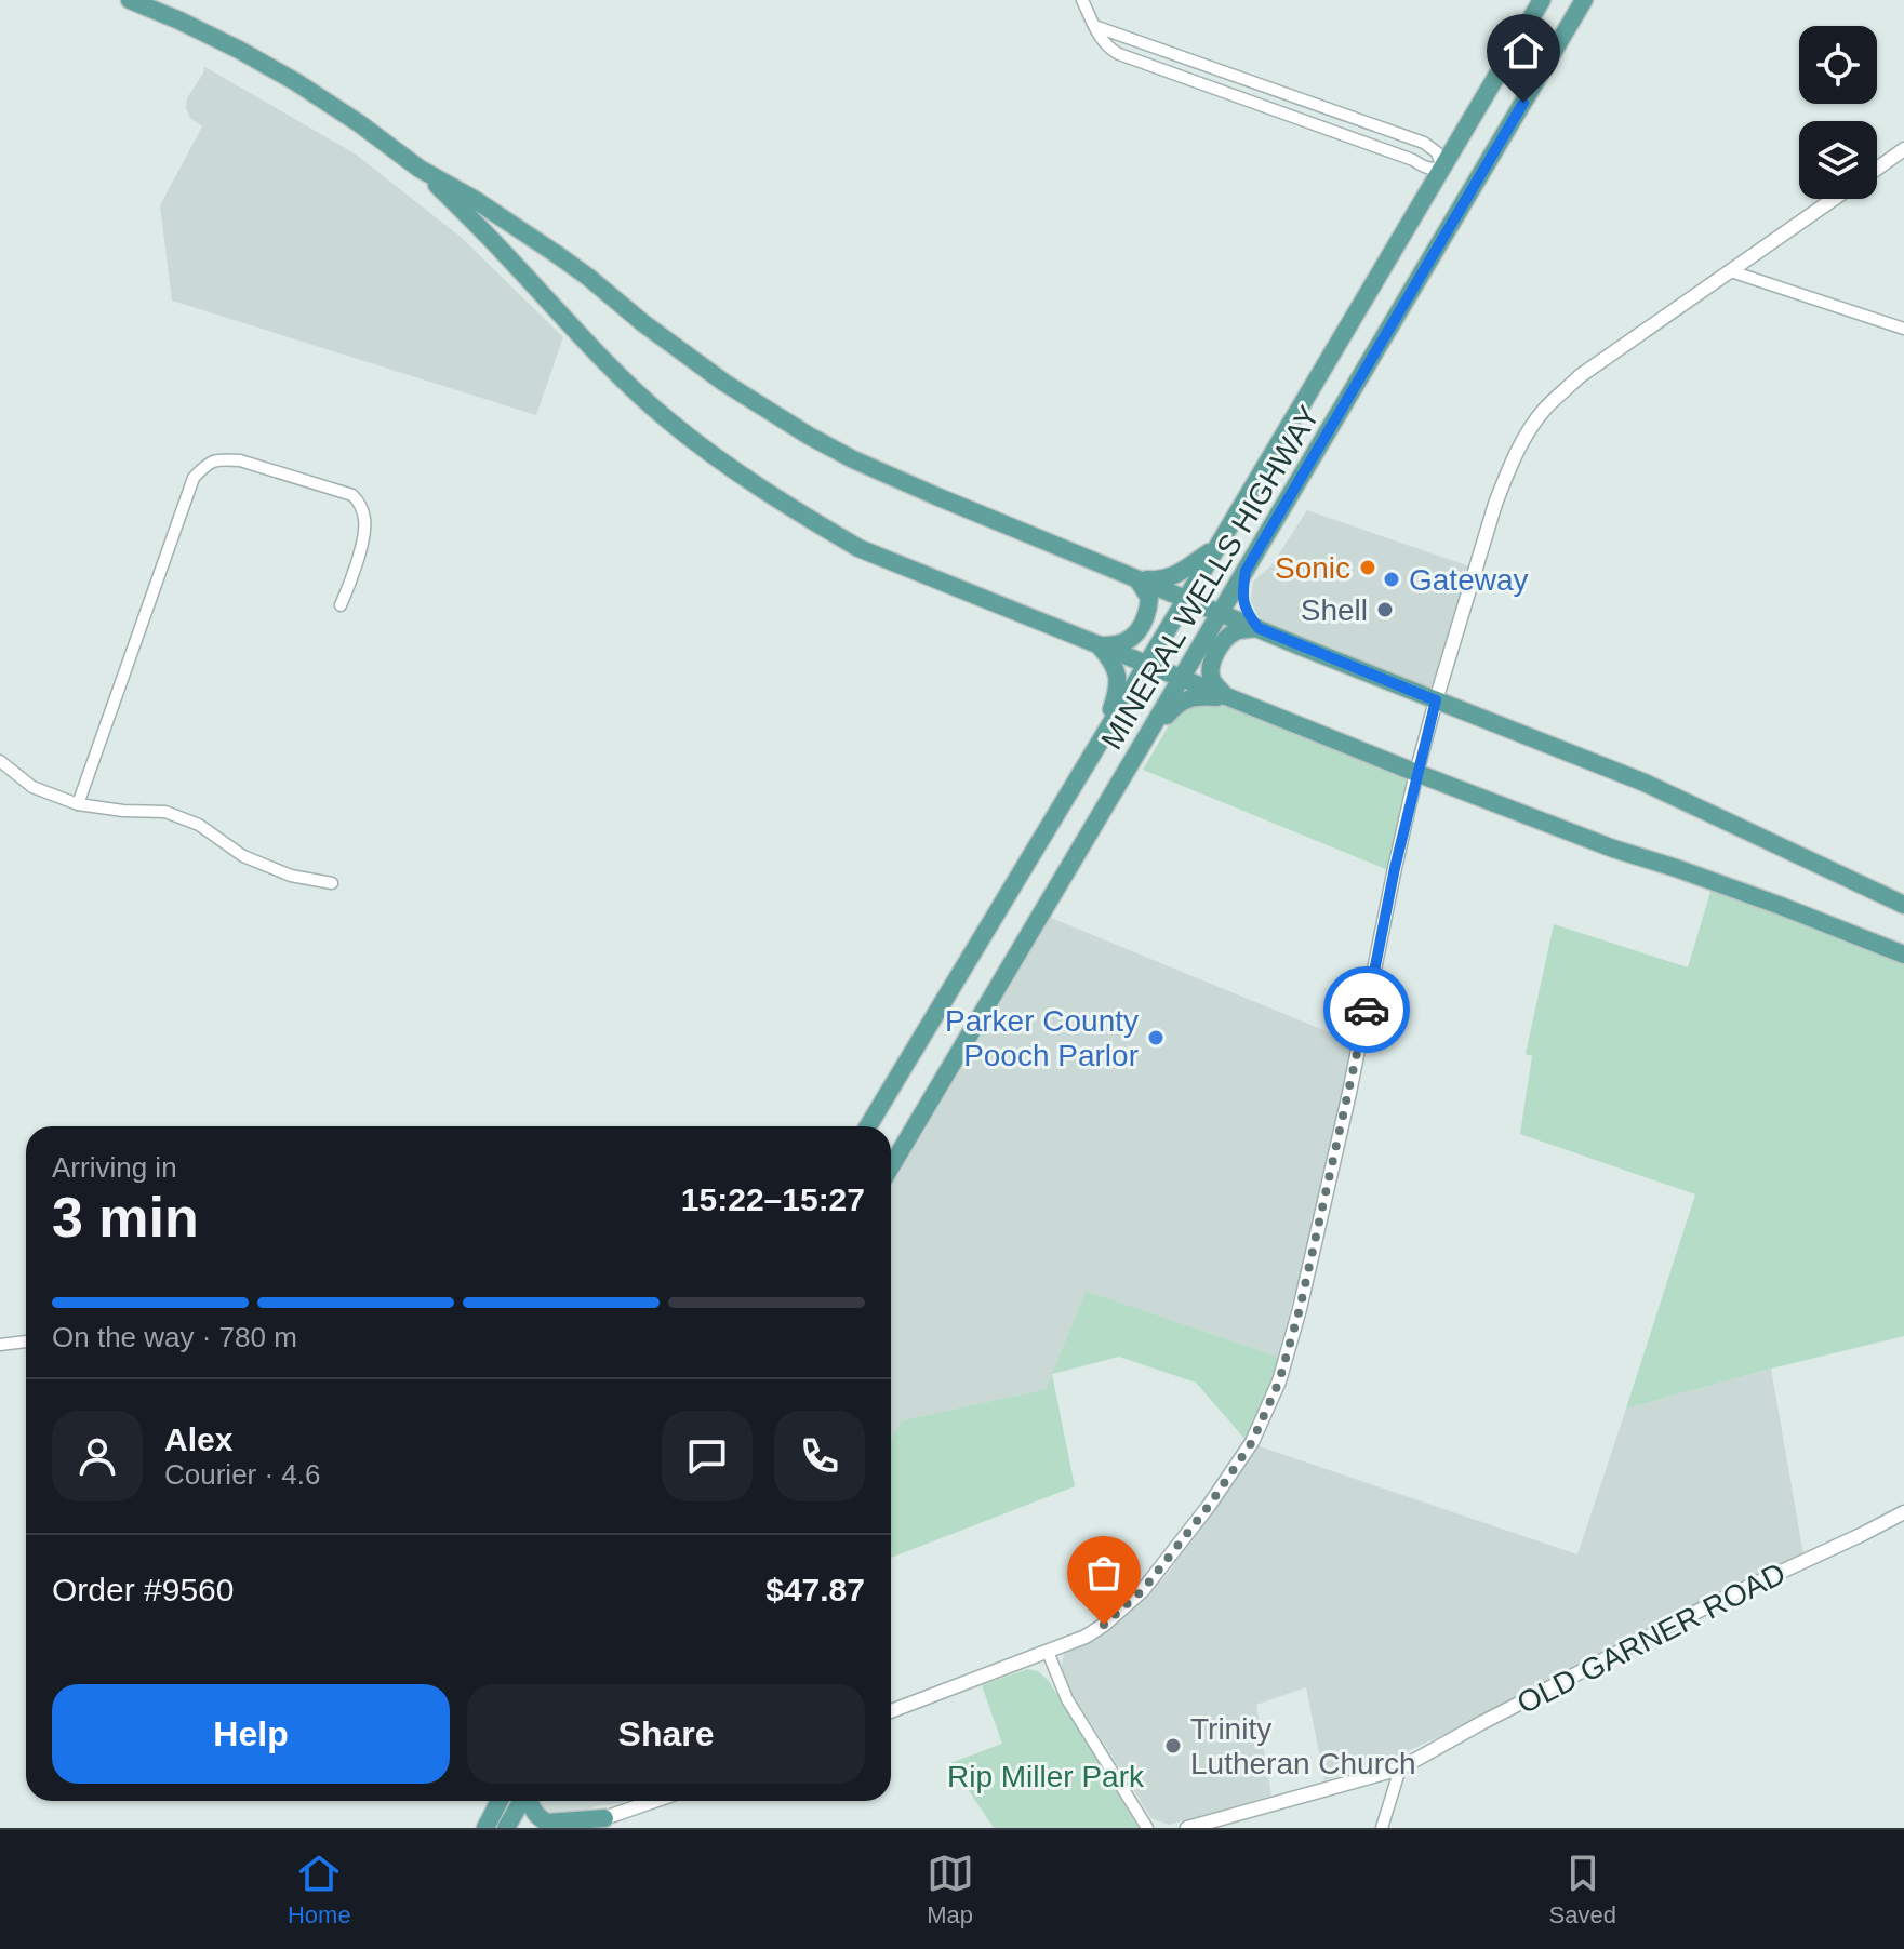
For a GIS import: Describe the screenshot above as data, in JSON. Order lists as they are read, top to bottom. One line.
{"streets":{"main road":["MINERAL WELLS HIGHWAY"],"street":["OLD GARNER ROAD"]},"parks":["Rip Miller Park"],"places":["Sonic","Gateway","Shell","Parker County Pooch Parlor","Trinity Lutheran Church"],"page":{"heading":["3 min","Arriving in","15:22–15:27"],"panel":["Alex","Courier · 4.6","Order #9560","$47.87"],"bar":"On the way · 780 m","buttons":["Help","Share"],"tabs":["Home","Map","Saved"]}}
